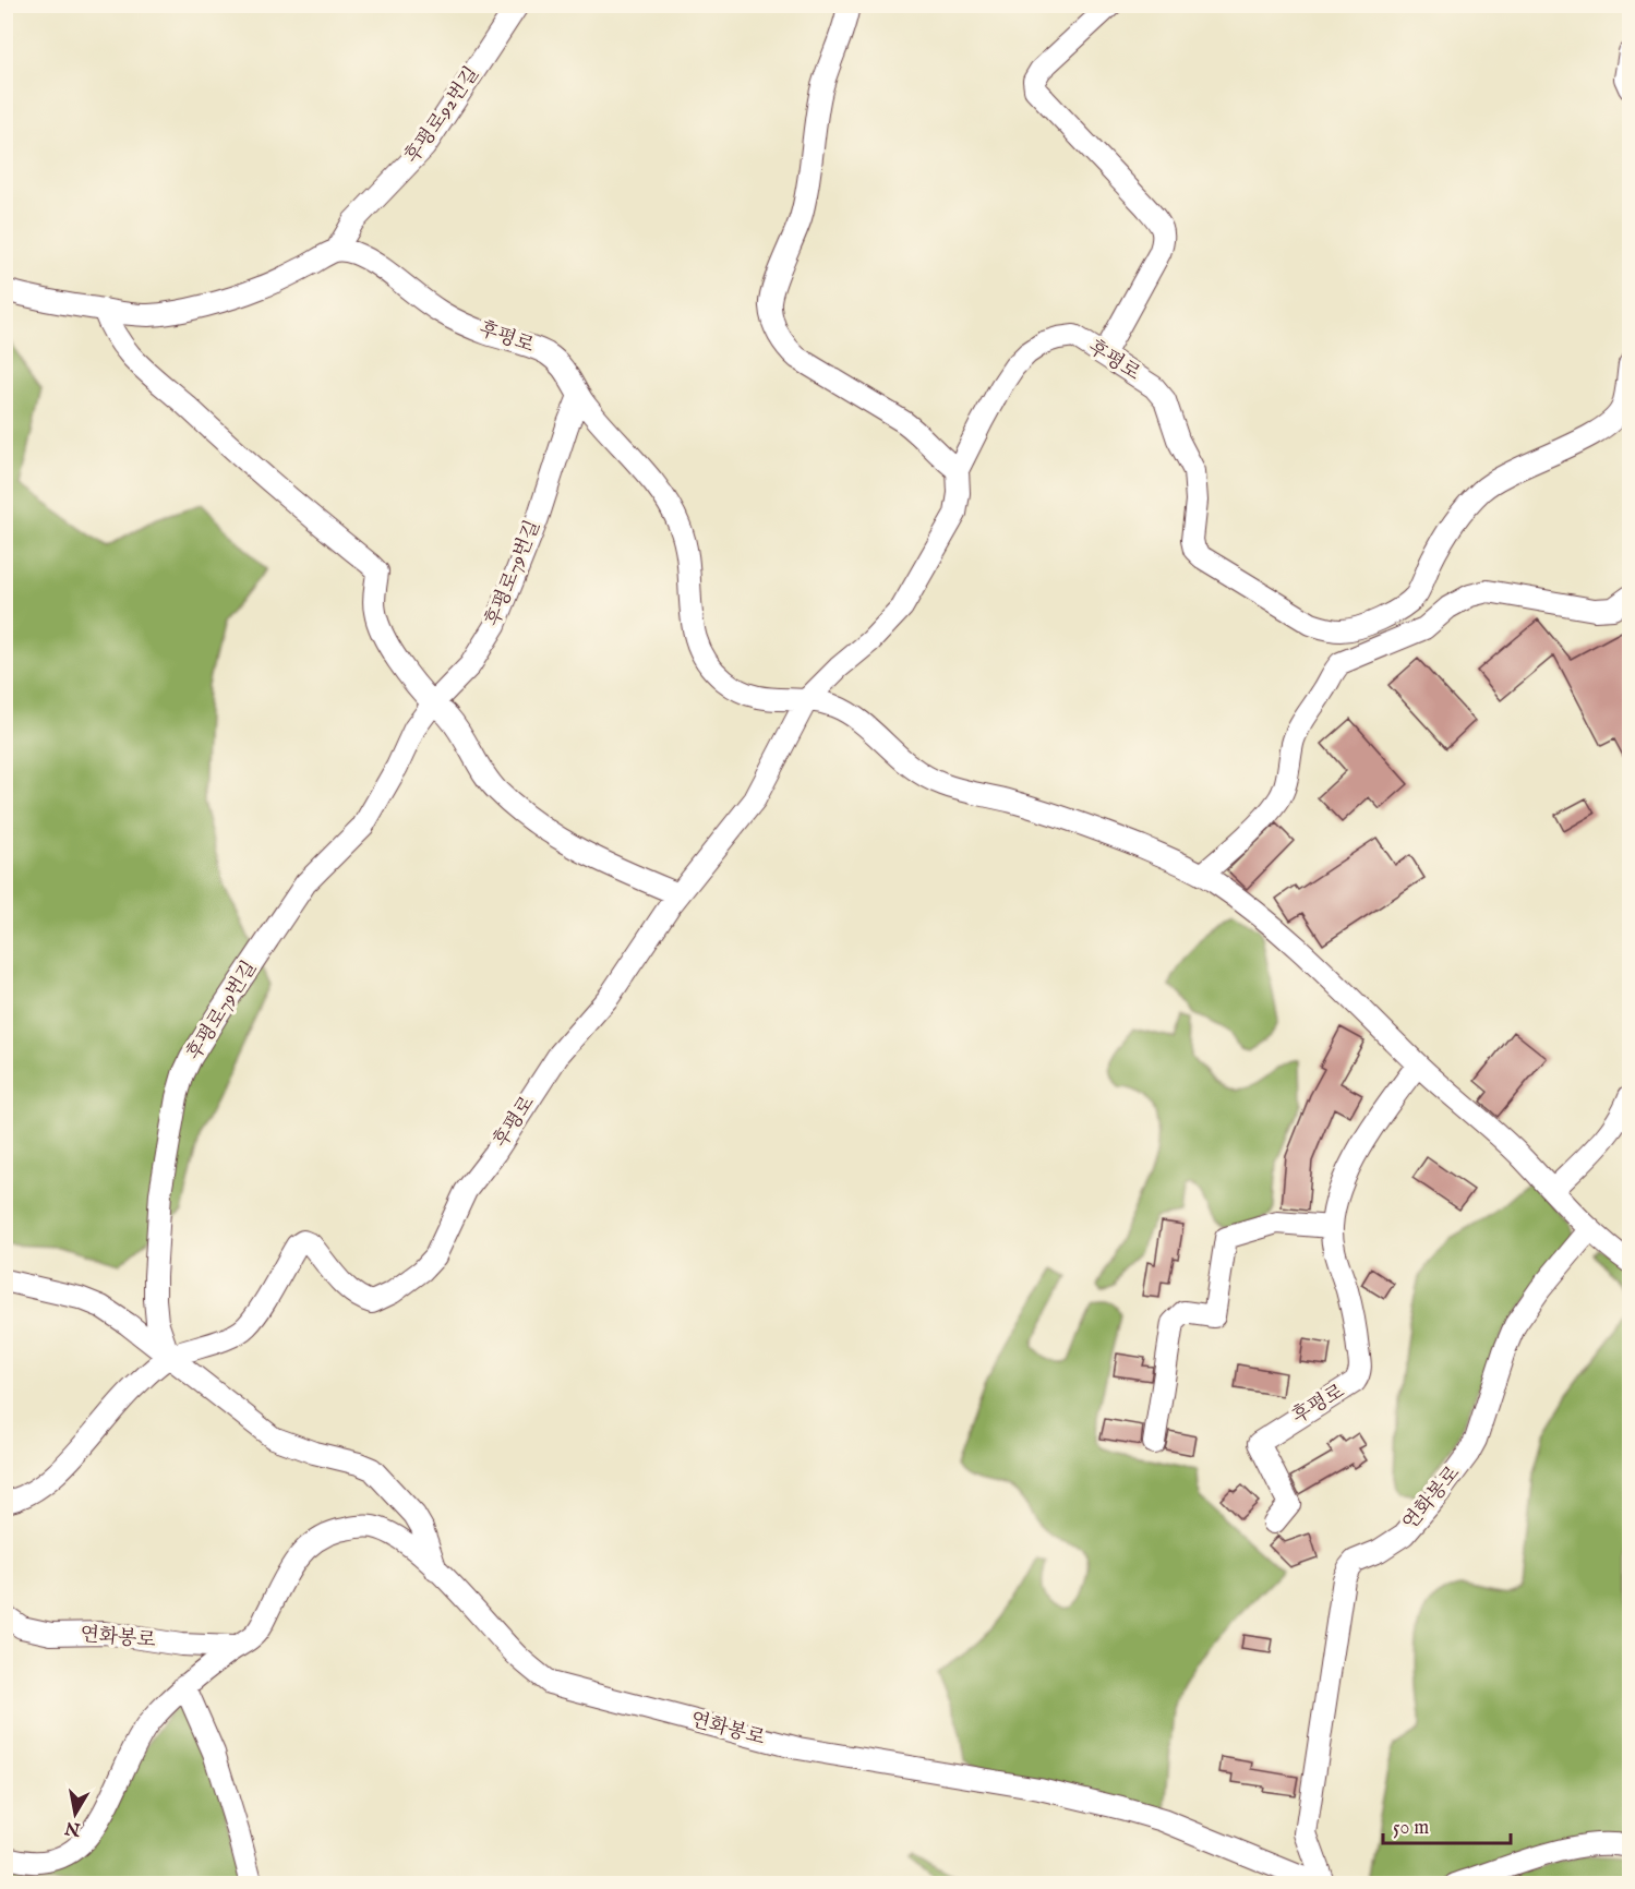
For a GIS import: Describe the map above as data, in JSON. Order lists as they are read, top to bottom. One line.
{"streets":{"street":["후평로92번길","후평로","후평로79번길","연화봉로"]},"crossings":[["후평로92번길","후평로"],["후평로","후평로79번길"],["후평로","연화봉로"]],"scale_bar":"50 m","north":"bottom"}
